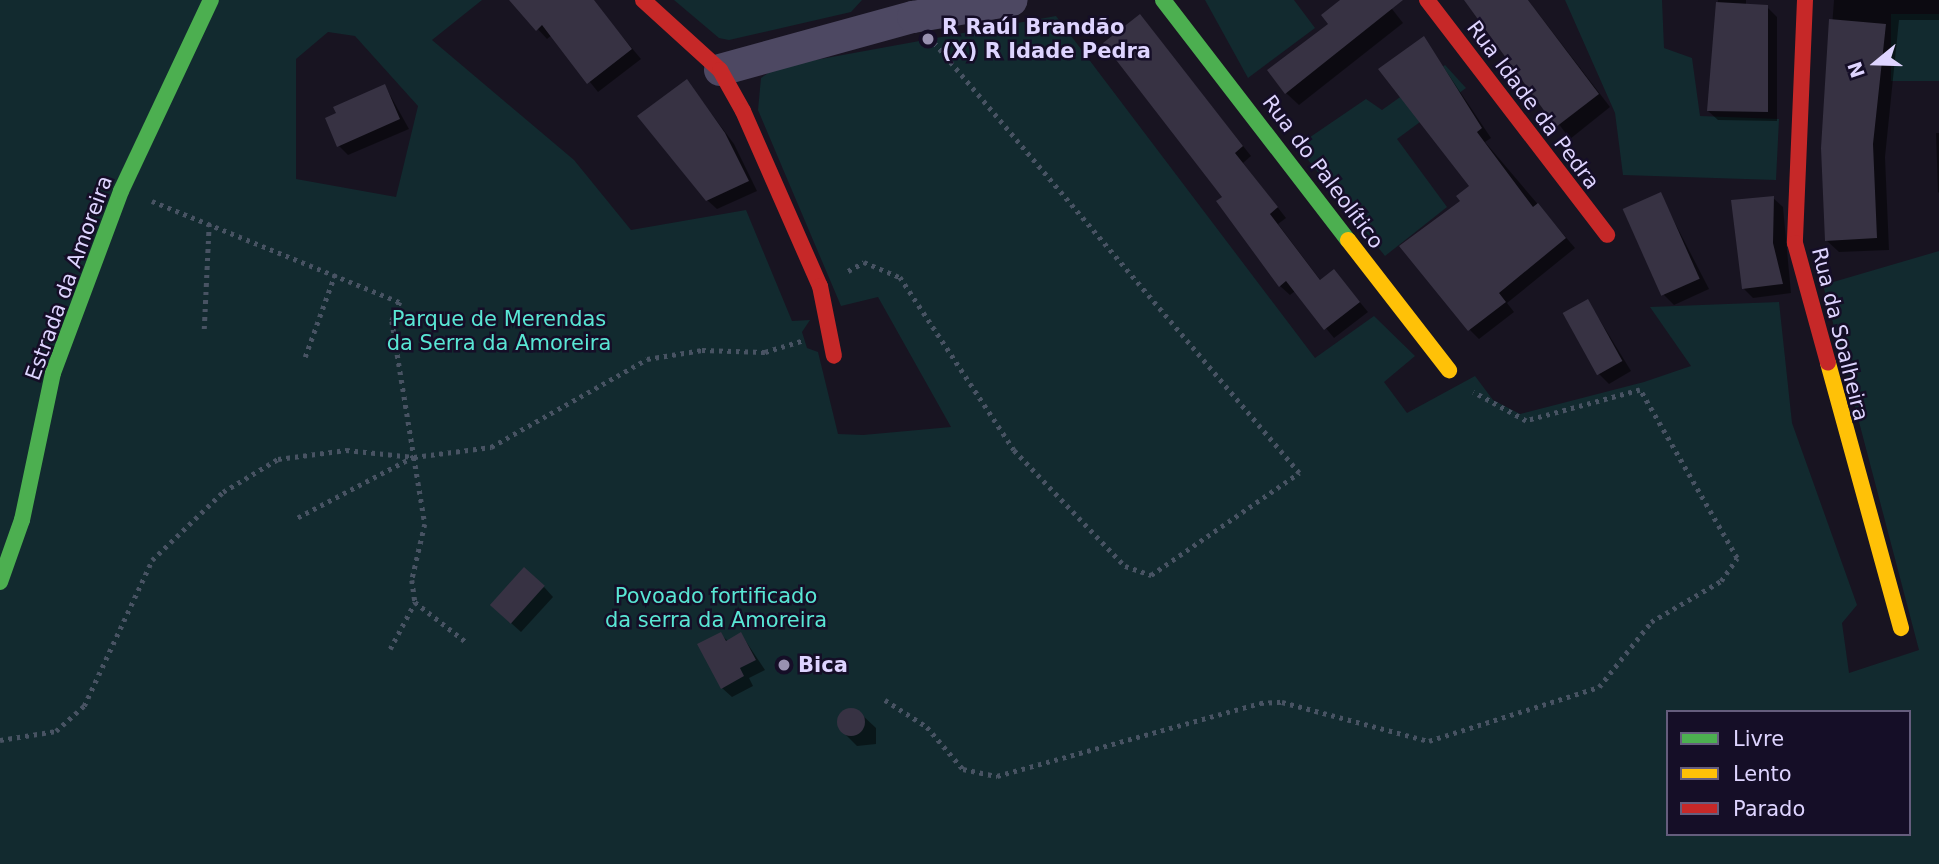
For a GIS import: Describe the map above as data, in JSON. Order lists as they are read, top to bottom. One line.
{"streets":{"street":["Rua Idade da Pedra","Rua do Paleolítico","Estrada da Amoreira","Rua da Soalheira"]},"parks":["Parque de Merendas da Serra da Amoreira","Povoado fortificado da serra da Amoreira"],"places":["R Raúl Brandão (X) R Idade Pedra","Bica"],"legend":["Livre","Lento","Parado"],"north":"left"}
